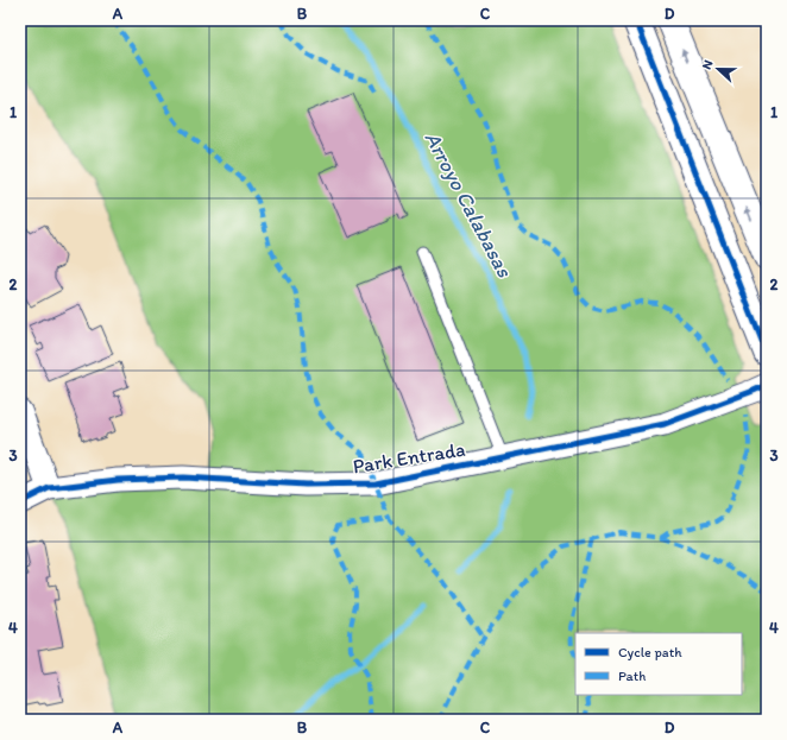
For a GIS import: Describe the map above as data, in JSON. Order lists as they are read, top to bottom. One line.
{"streets":{"street":["Park Entrada"]},"water":["Arroyo Calabasas"],"legend":["Cycle path","Path"],"north":"left","grid":{"columns":["A","B","C","D"],"rows":["1","2","3","4"]}}
